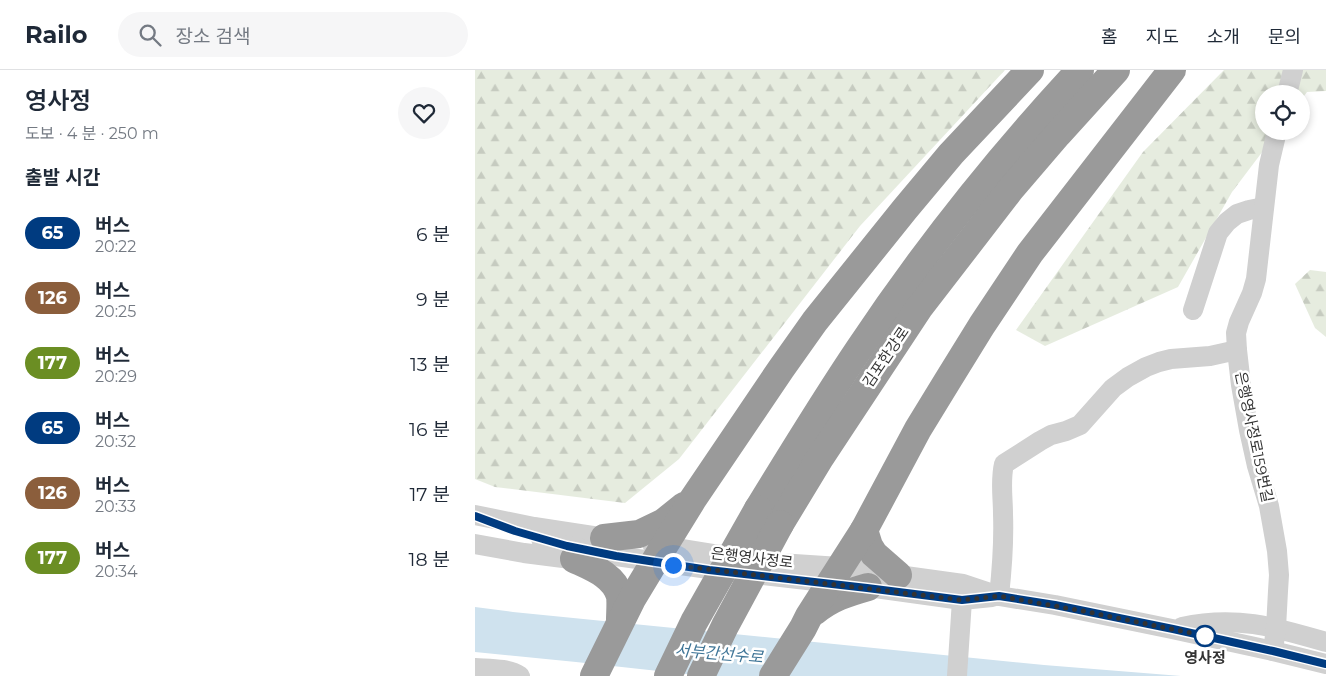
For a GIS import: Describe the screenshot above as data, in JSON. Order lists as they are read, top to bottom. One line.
{"streets":{"highway":["김포한강로"],"street":["은행영사정로159번길","은행영사정로"]},"crossings":[["은행영사정로159번길","은행영사정로"]],"water":["서부간선수로"],"places":["영사정"],"lines":["bus line 65"],"page":{"header":"Railo","search":"장소 검색","nav":["홈","지도","소개","문의"],"heading":[["영사정","도보 · 4 분 · 250 m"],"출발 시간"],"list":[{"mark":"65","name":"버스","note":"20:22","value":"6 분"},{"mark":"126","name":"버스","note":"20:25","value":"9 분"},{"mark":"177","name":"버스","note":"20:29","value":"13 분"},{"mark":"65","name":"버스","note":"20:32","value":"16 분"},{"mark":"126","name":"버스","note":"20:33","value":"17 분"},{"mark":"177","name":"버스","note":"20:34","value":"18 분"}]}}
